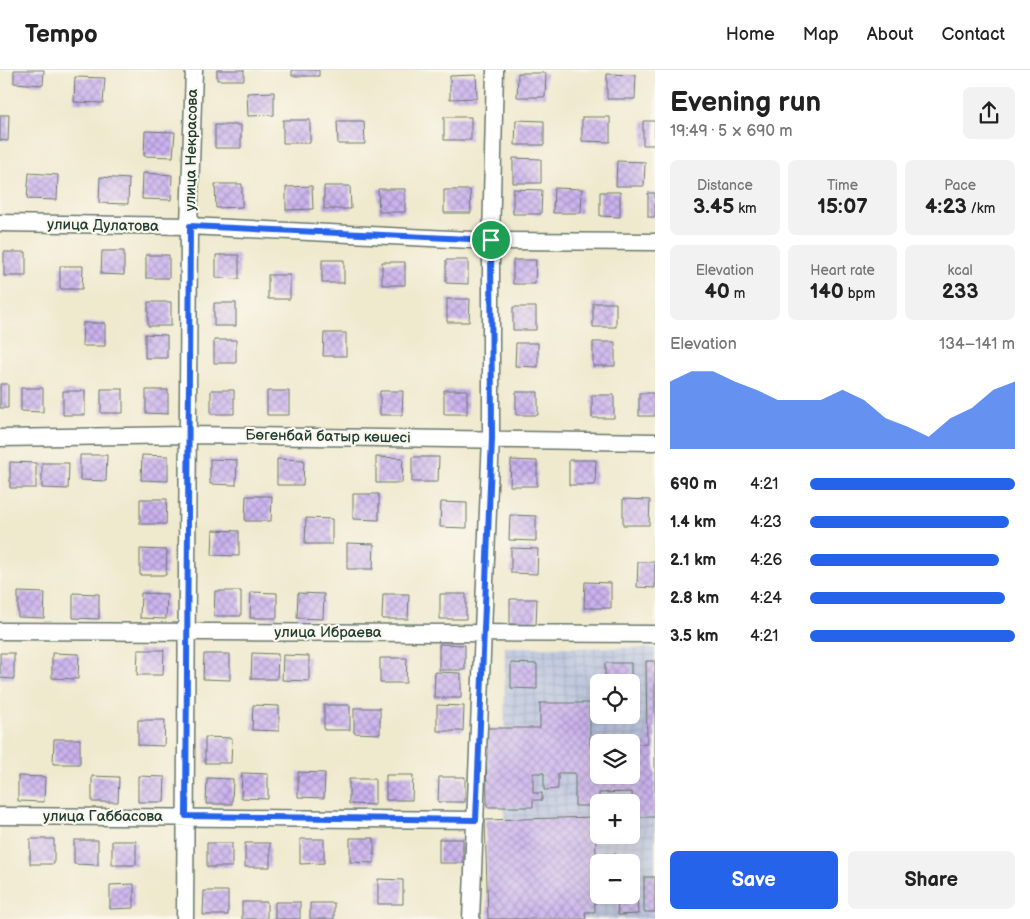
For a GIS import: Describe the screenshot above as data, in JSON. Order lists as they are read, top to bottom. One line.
{"streets":{"street":["улица Некрасова","улица Дулатова","Бөгенбай батыр көшесі","улица Ибраева","улица Габбасова"]},"crossings":[["улица Некрасова","улица Дулатова"],["улица Некрасова","Бөгенбай батыр көшесі"],["улица Некрасова","улица Ибраева"],["улица Некрасова","улица Габбасова"]],"page":{"header":"Tempo","nav":["Home","Map","About","Contact"],"heading":["Evening run","19:49 · 5 × 690 m"],"stats":[["Distance","3.45 km"],["Time","15:07"],["Pace","4:23 /km"],["Elevation","40 m"],["Heart rate","140 bpm"],["kcal","233"]],"chart":["Elevation","134–141 m"],"list":[{"name":"690 m","note":"4:21"},{"name":"1.4 km","note":"4:23"},{"name":"2.1 km","note":"4:26"},{"name":"2.8 km","note":"4:24"},{"name":"3.5 km","note":"4:21"}],"map_buttons":["+","−"],"buttons":["Save","Share"]}}
